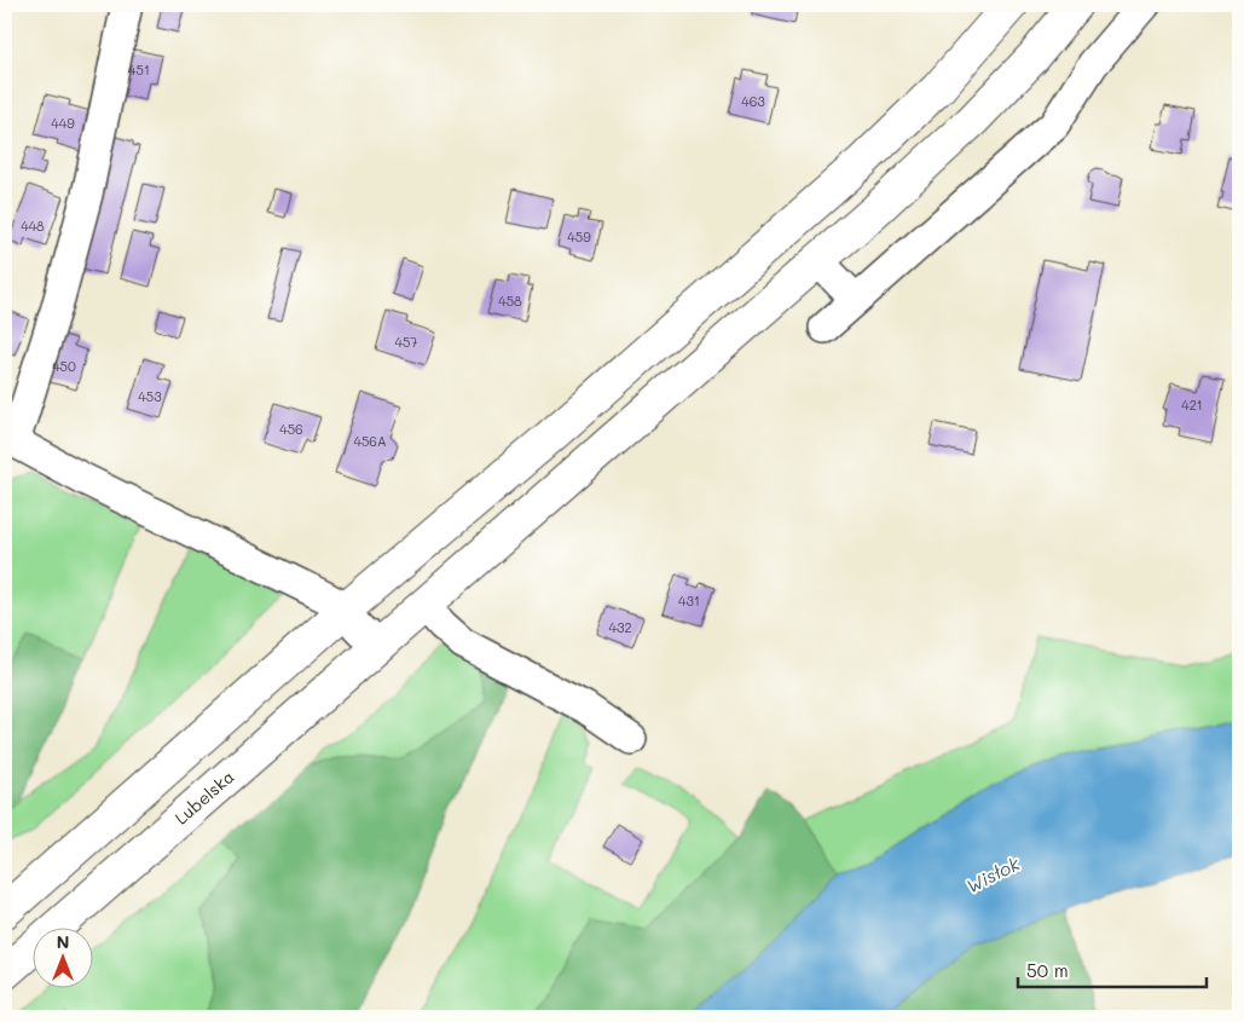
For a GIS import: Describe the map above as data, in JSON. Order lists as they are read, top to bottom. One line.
{"streets":{"main road":["Lubelska"]},"water":["Wisłok"],"house_numbers":["451","463","449","448","459","458","457","450","453","421","456","456A","431","432"],"scale_bar":"50 m","north":"top"}
